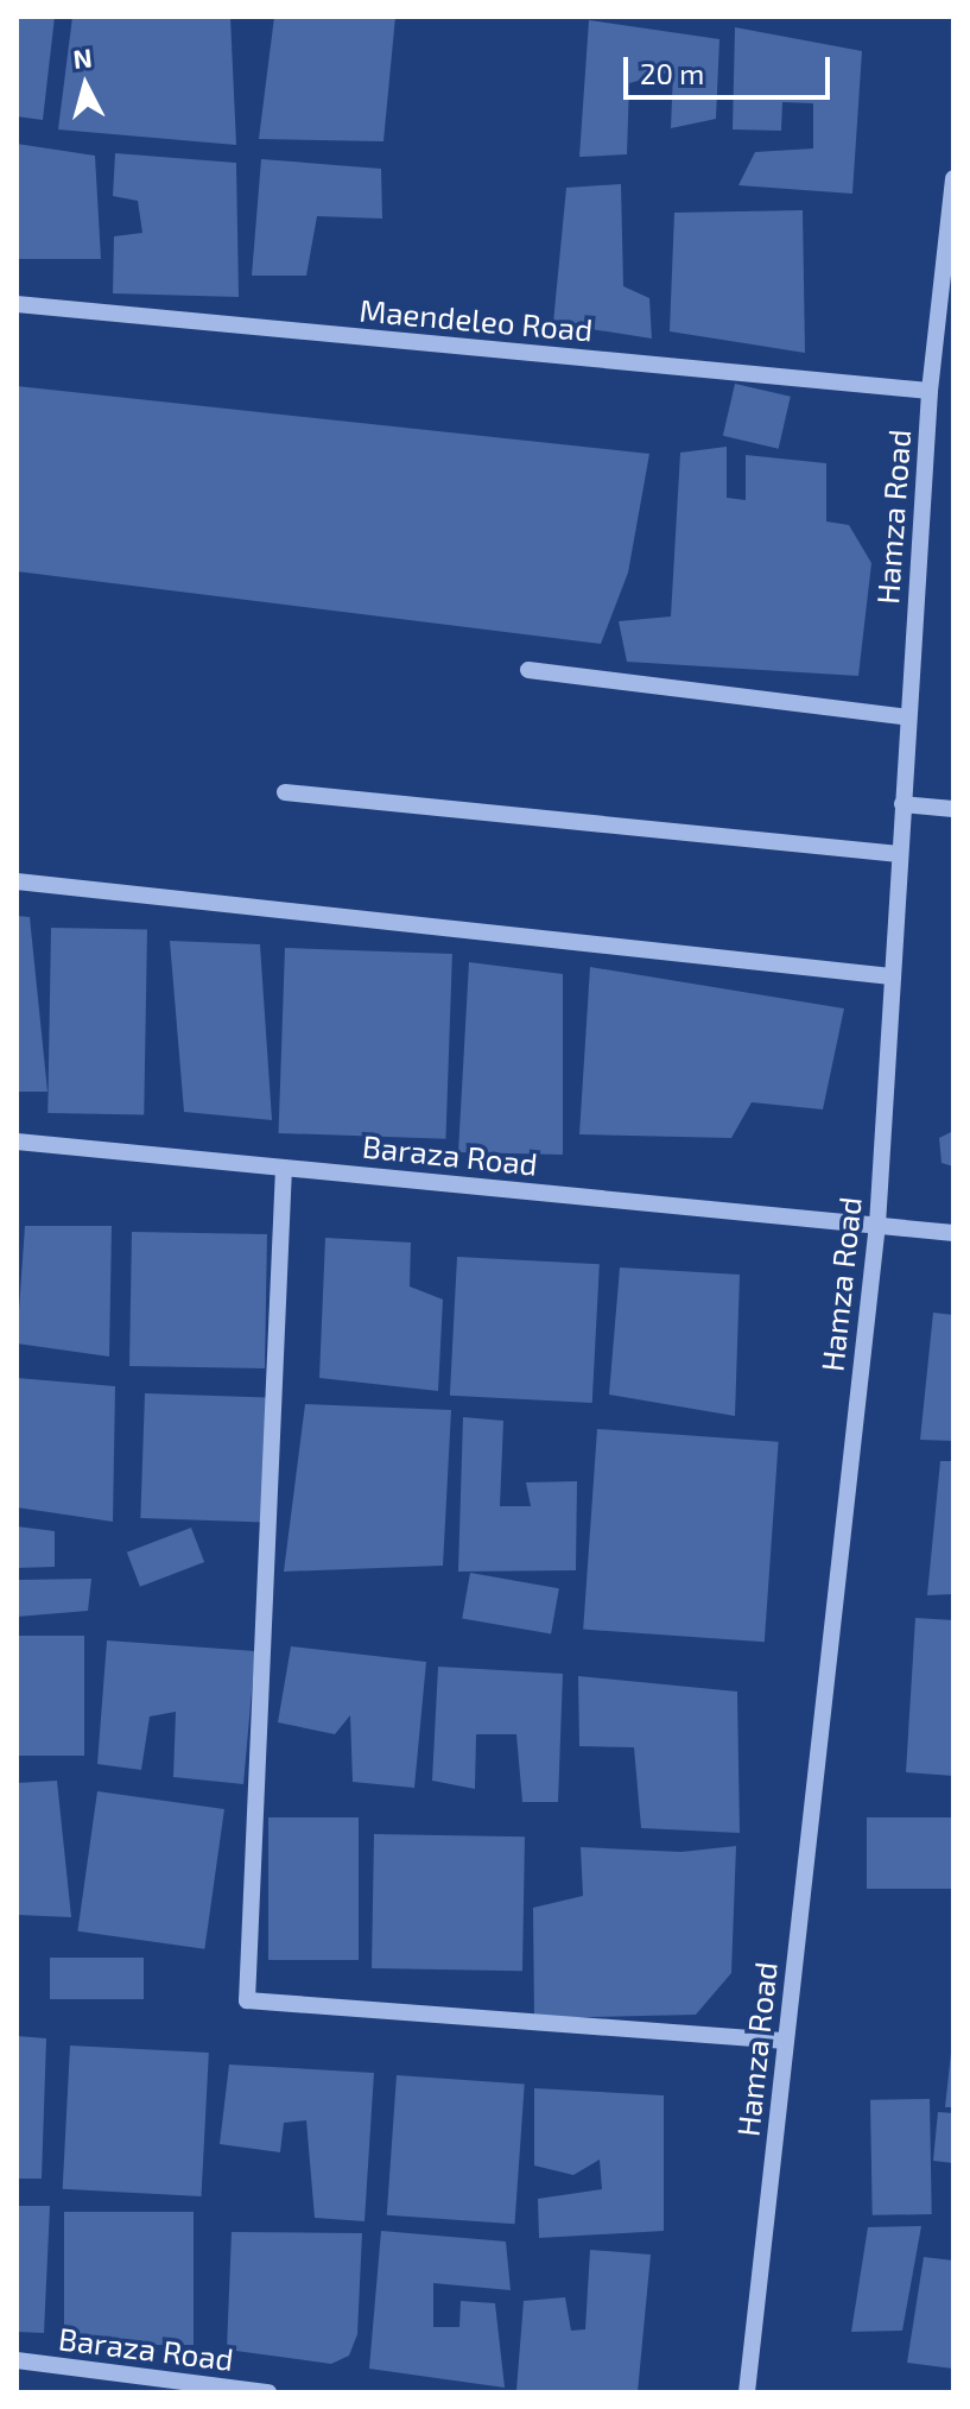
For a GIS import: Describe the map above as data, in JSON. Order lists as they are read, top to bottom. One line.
{"streets":{"street":["Maendeleo Road","Hamza Road","Baraza Road"]},"crossings":[["Maendeleo Road","Hamza Road"],["Hamza Road","Baraza Road"]],"scale_bar":"20 m","north":"top"}
